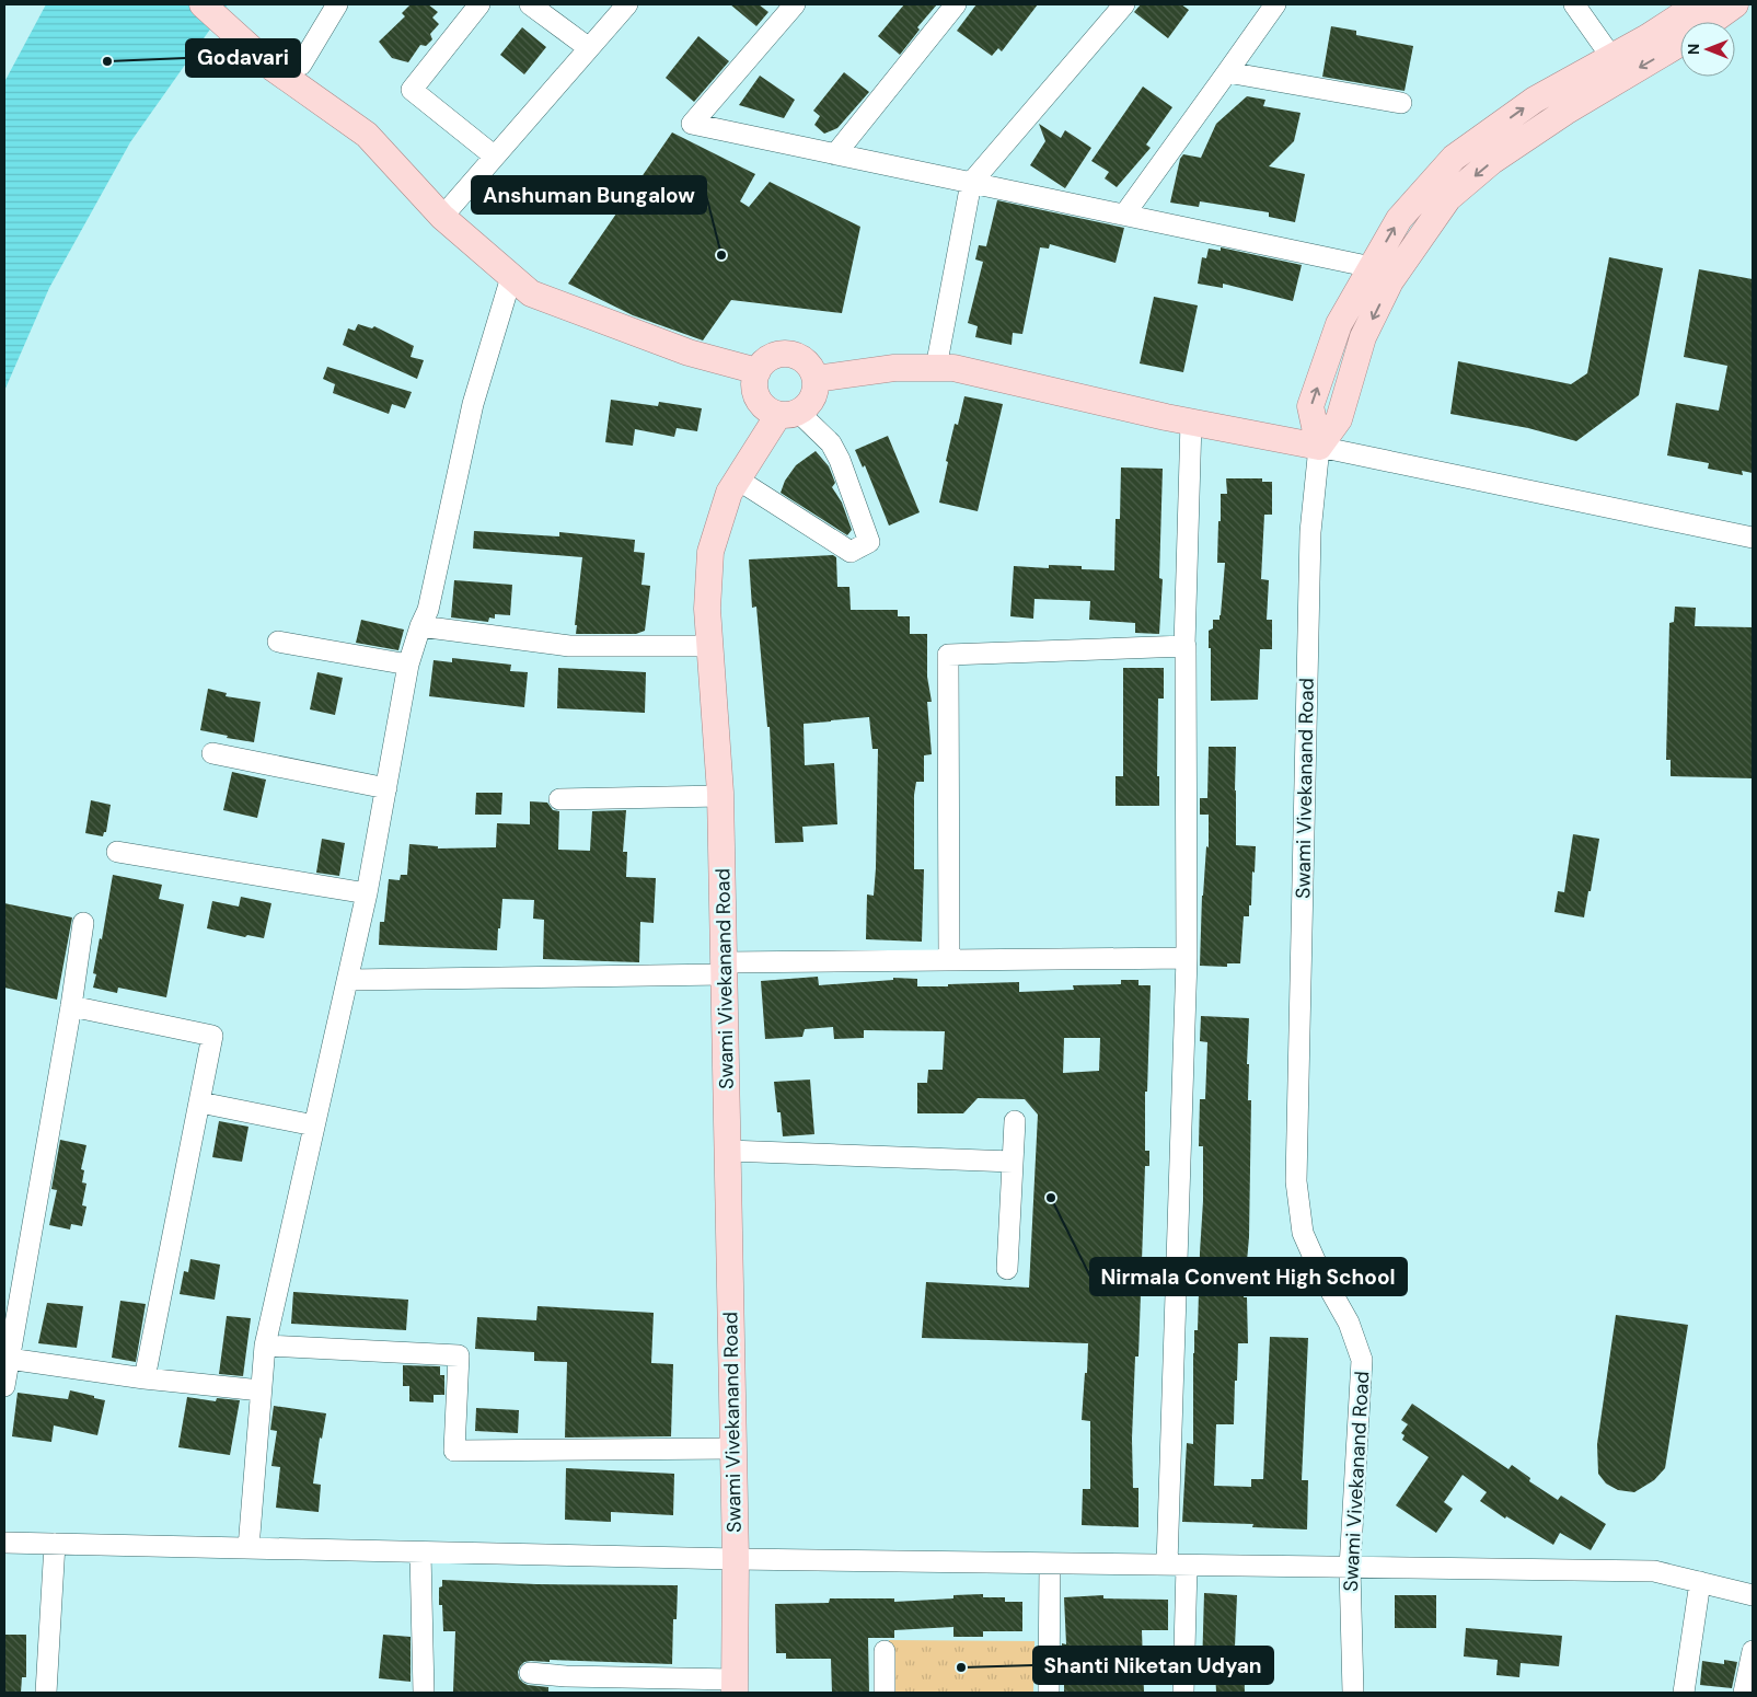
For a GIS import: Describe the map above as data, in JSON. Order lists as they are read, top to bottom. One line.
{"streets":{"main road":["Swami Vivekanand Road"]},"places":["Godavari","Anshuman Bungalow","Nirmala Convent High School","Shanti Niketan Udyan"],"north":"left"}
